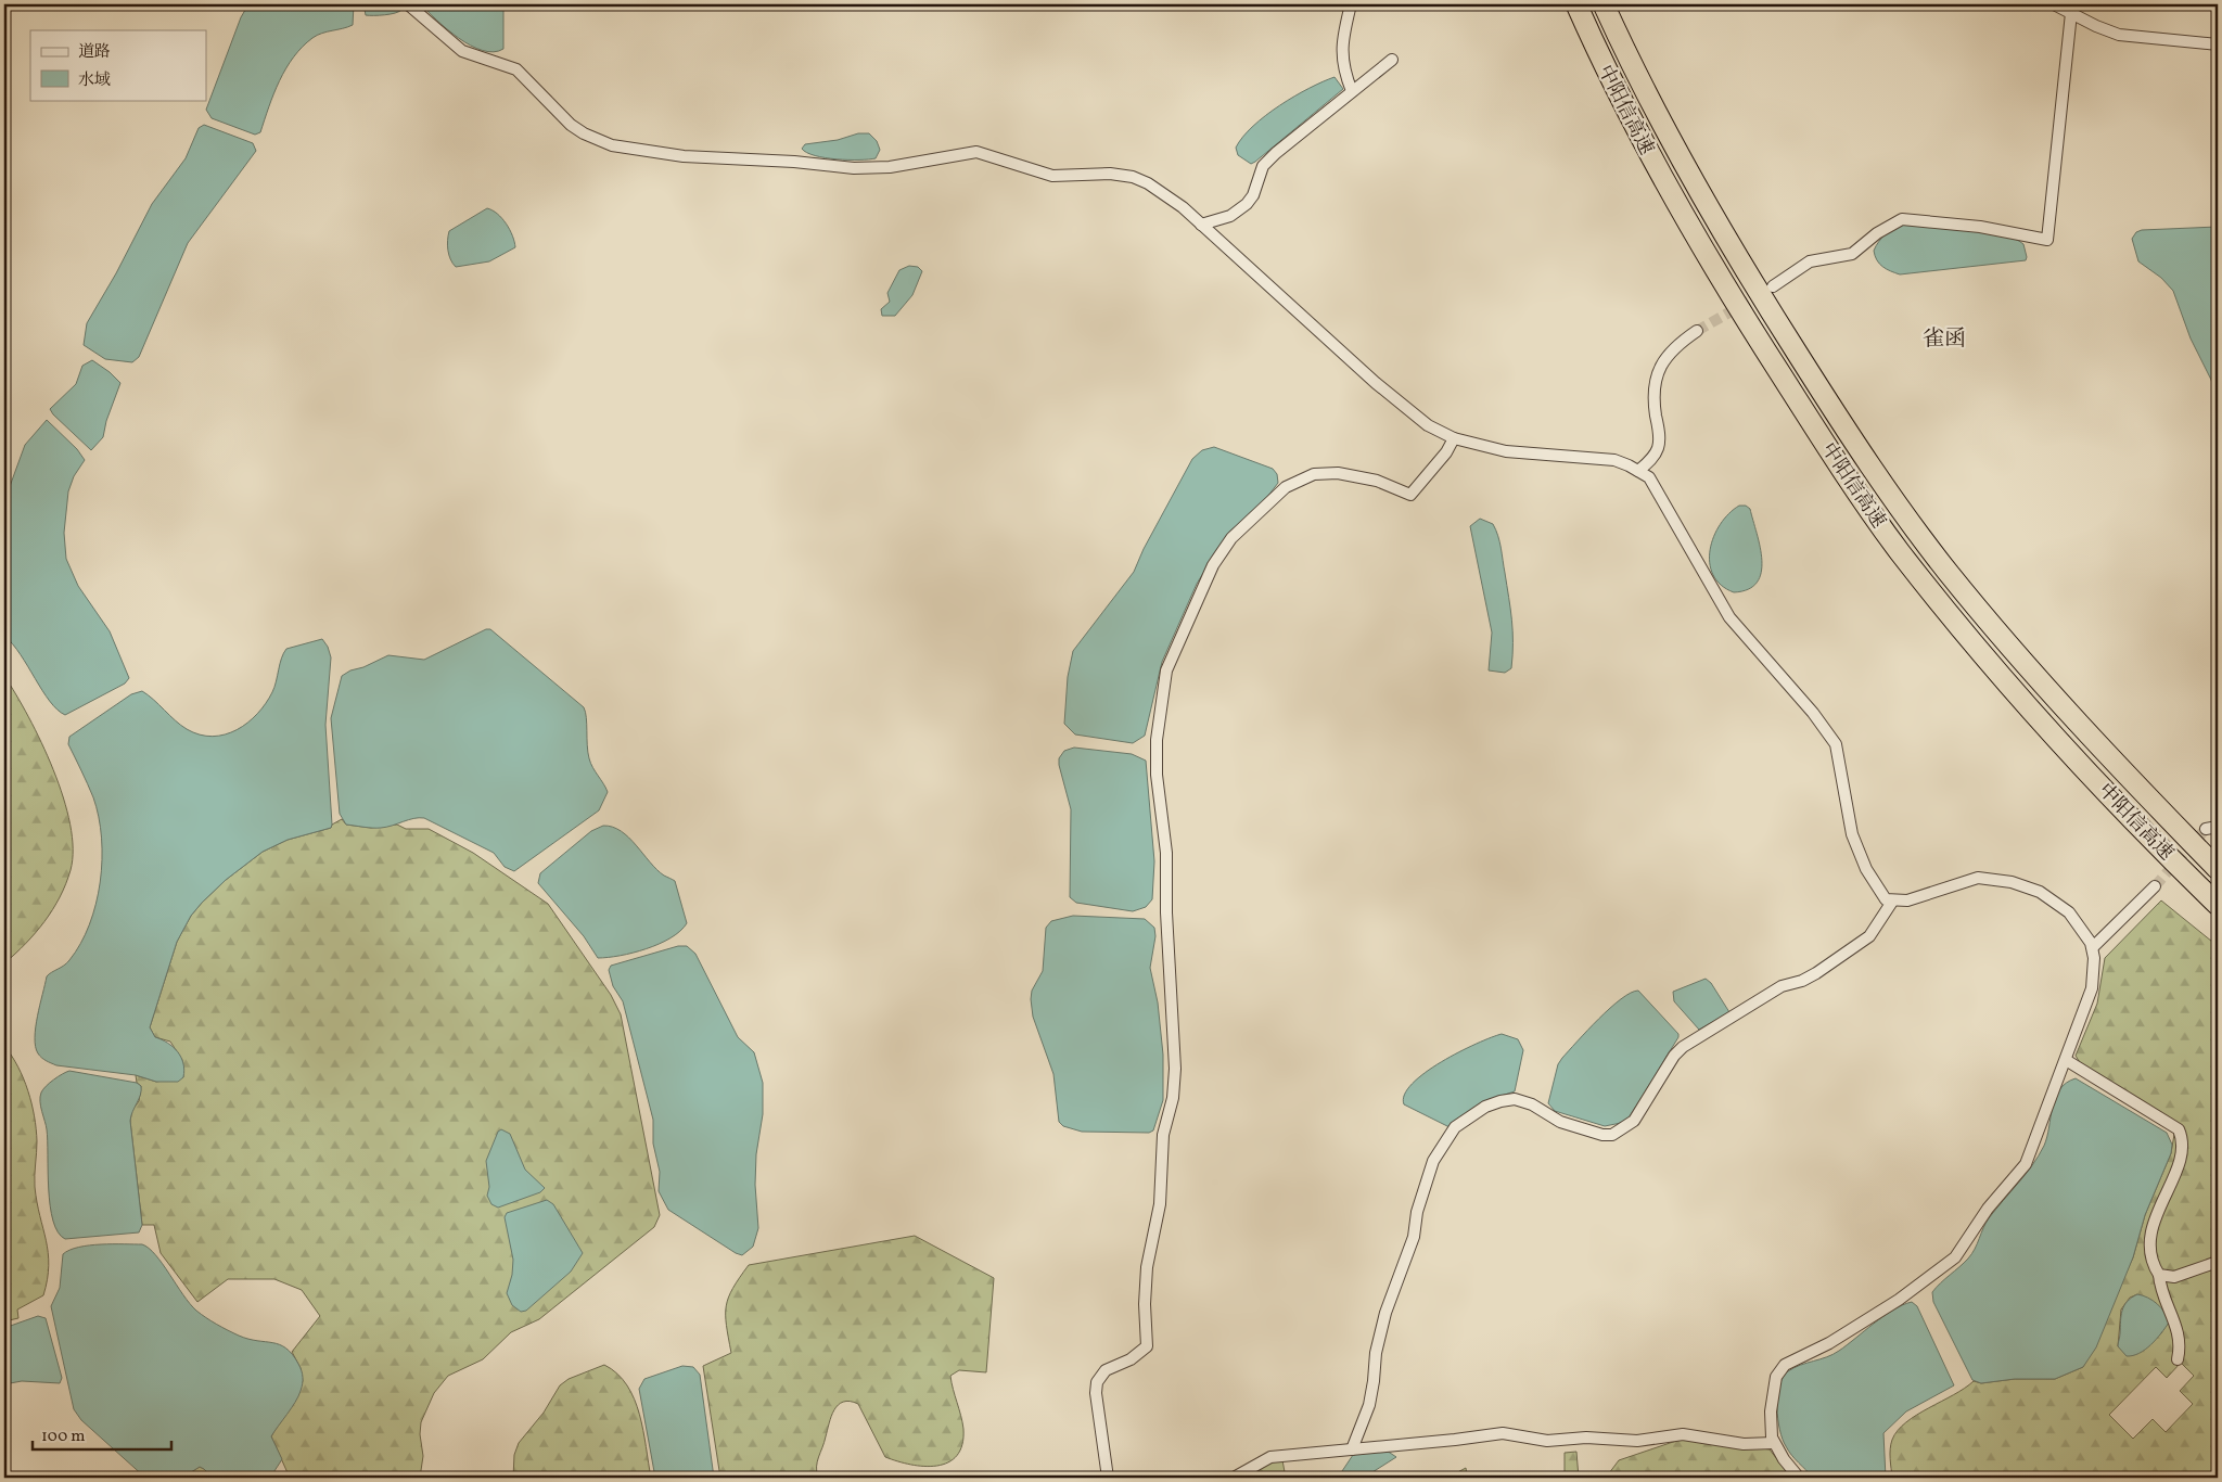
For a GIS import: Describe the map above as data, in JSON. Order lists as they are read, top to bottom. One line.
{"streets":{"highway":["中阳信高速"]},"districts":["雀函"],"legend":["道路","水域"],"scale_bar":"100 m"}
